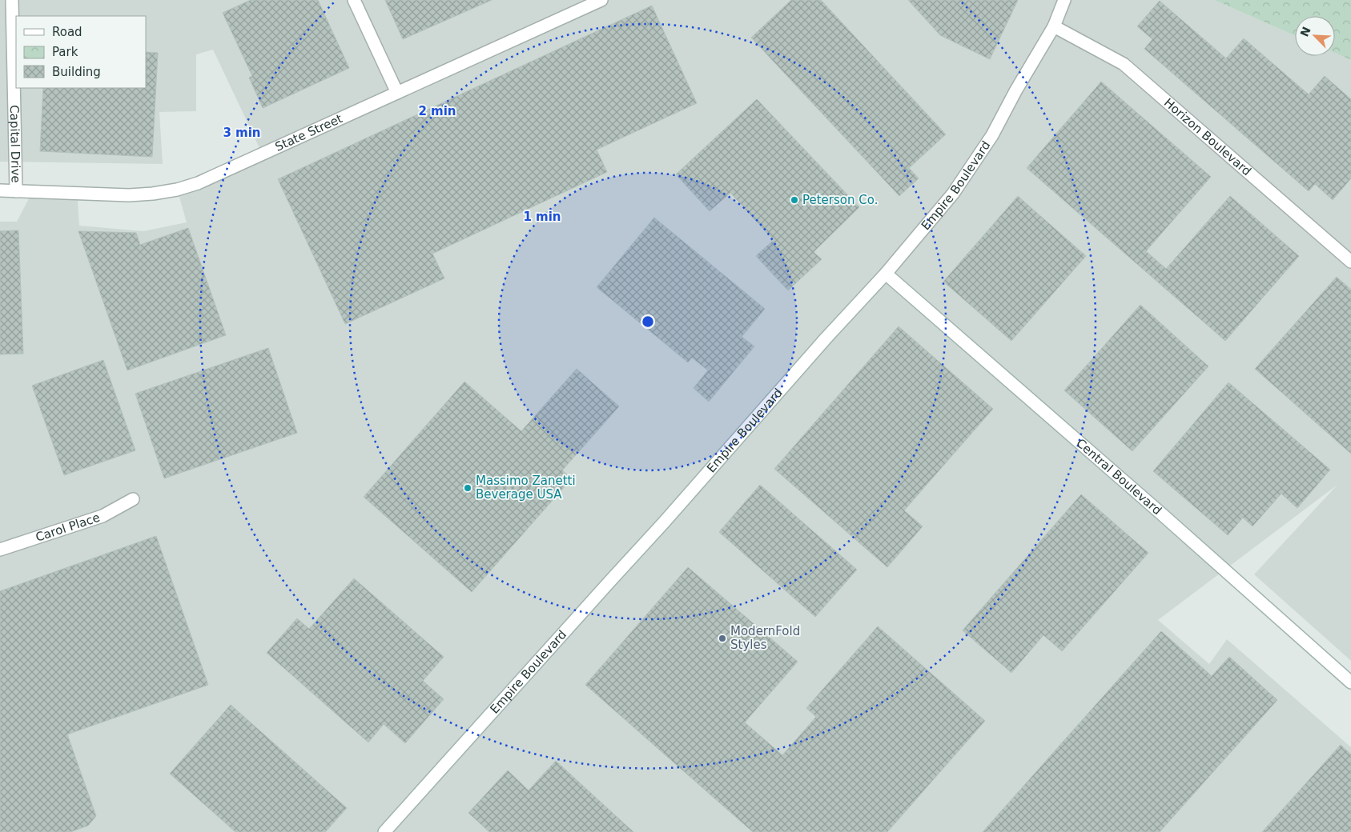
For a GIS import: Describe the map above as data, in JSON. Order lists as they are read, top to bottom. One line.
{"streets":{"street":["State Street","Horizon Boulevard","Capital Drive","Empire Boulevard","Central Boulevard","Carol Place"]},"crossings":[["State Street","Capital Drive"],["Horizon Boulevard","Empire Boulevard"],["Empire Boulevard","Central Boulevard"]],"places":["Peterson Co.","Massimo Zanetti Beverage USA","ModernFold Styles"],"legend":["Road","Park","Building"],"north":"top left","rings":["2 min","3 min","1 min"]}
